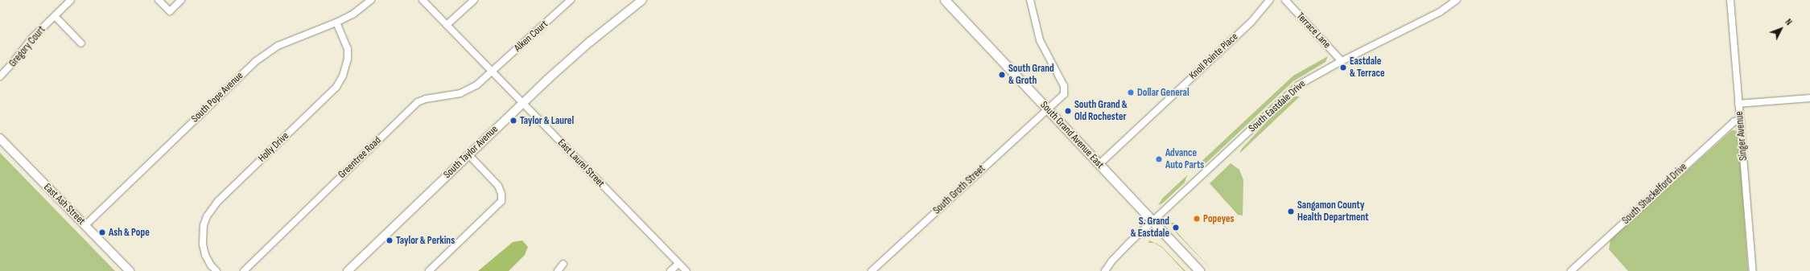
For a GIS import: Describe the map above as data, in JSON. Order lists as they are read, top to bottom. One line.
{"streets":{"main road":["South Grand Avenue East"],"street":["Terrace Lane","Alken Court","Gregory Court","Knoll Pointe Place","South Pope Avenue","South Eastdale Drive","Singer Avenue","Holly Drive","South Taylor Avenue","Greentree Road","East Laurel Street","South Groth Street","South Shackelford Drive","East Ash Street"]},"crossings":[["Terrace Lane","South Eastdale Drive"],["Alken Court","Greentree Road"],["Alken Court","East Laurel Street"],["Knoll Pointe Place","South Grand Avenue East"],["South Pope Avenue","Holly Drive"],["South Pope Avenue","East Ash Street"],["South Eastdale Drive","South Grand Avenue East"],["South Grand Avenue East","South Groth Street"],["Singer Avenue","South Shackelford Drive"],["South Taylor Avenue","East Laurel Street"],["Greentree Road","East Laurel Street"]],"places":["Eastdale & Terrace","South Grand & Groth","Dollar General","South Grand & Old Rochester","Taylor & Laurel","Advance Auto Parts","Sangamon County Health Department","Popeyes","S. Grand & Eastdale","Ash & Pope","Taylor & Perkins"],"north":"top right"}
